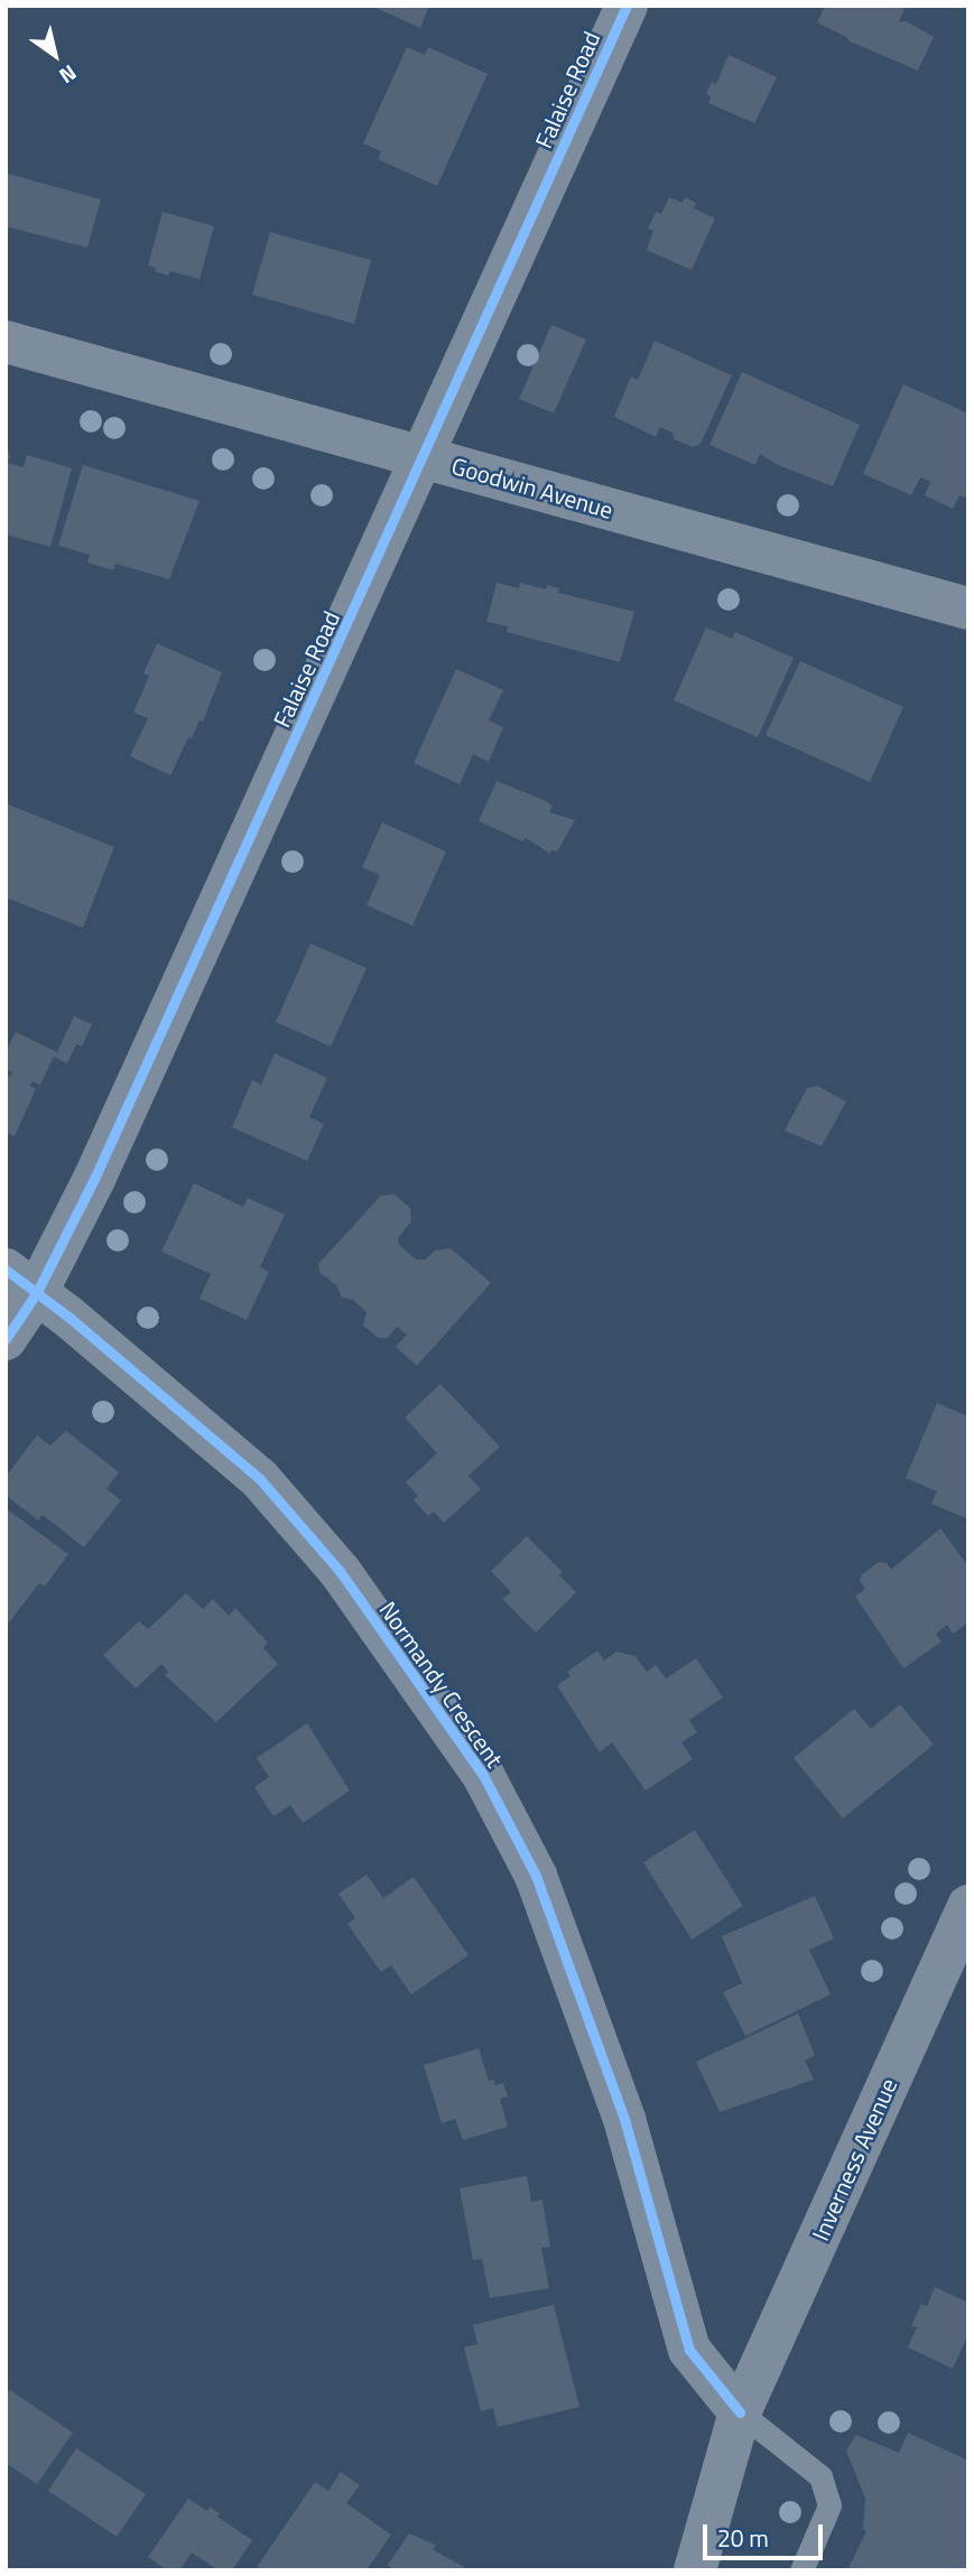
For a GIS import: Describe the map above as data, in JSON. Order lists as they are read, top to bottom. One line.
{"streets":{"street":["Falaise Road","Goodwin Avenue","Normandy Crescent","Inverness Avenue"]},"crossings":[["Falaise Road","Goodwin Avenue"],["Falaise Road","Normandy Crescent"],["Normandy Crescent","Inverness Avenue"]],"scale_bar":"20 m","north":"bottom right"}
